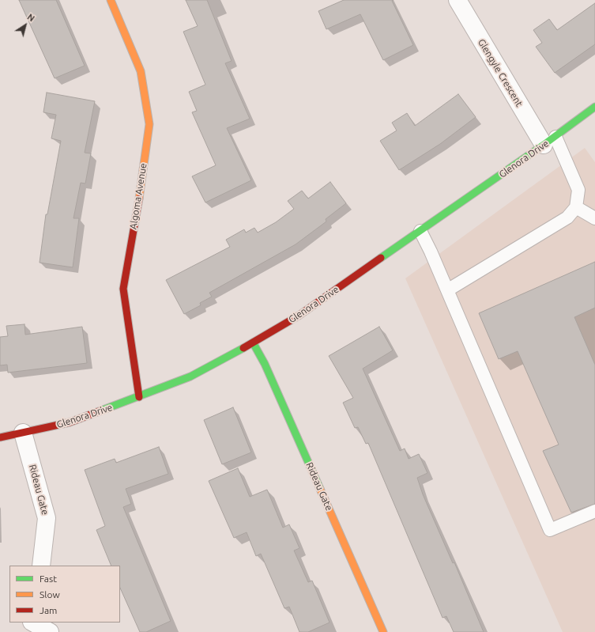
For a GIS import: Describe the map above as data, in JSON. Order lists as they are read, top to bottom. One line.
{"streets":{"street":["Glengyle Crescent","Glenora Drive","Algoma Avenue","Rideau Gate"]},"crossings":[["Glengyle Crescent","Glenora Drive"],["Glenora Drive","Algoma Avenue"],["Glenora Drive","Rideau Gate"]],"legend":["Fast","Slow","Jam"],"north":"top right"}
